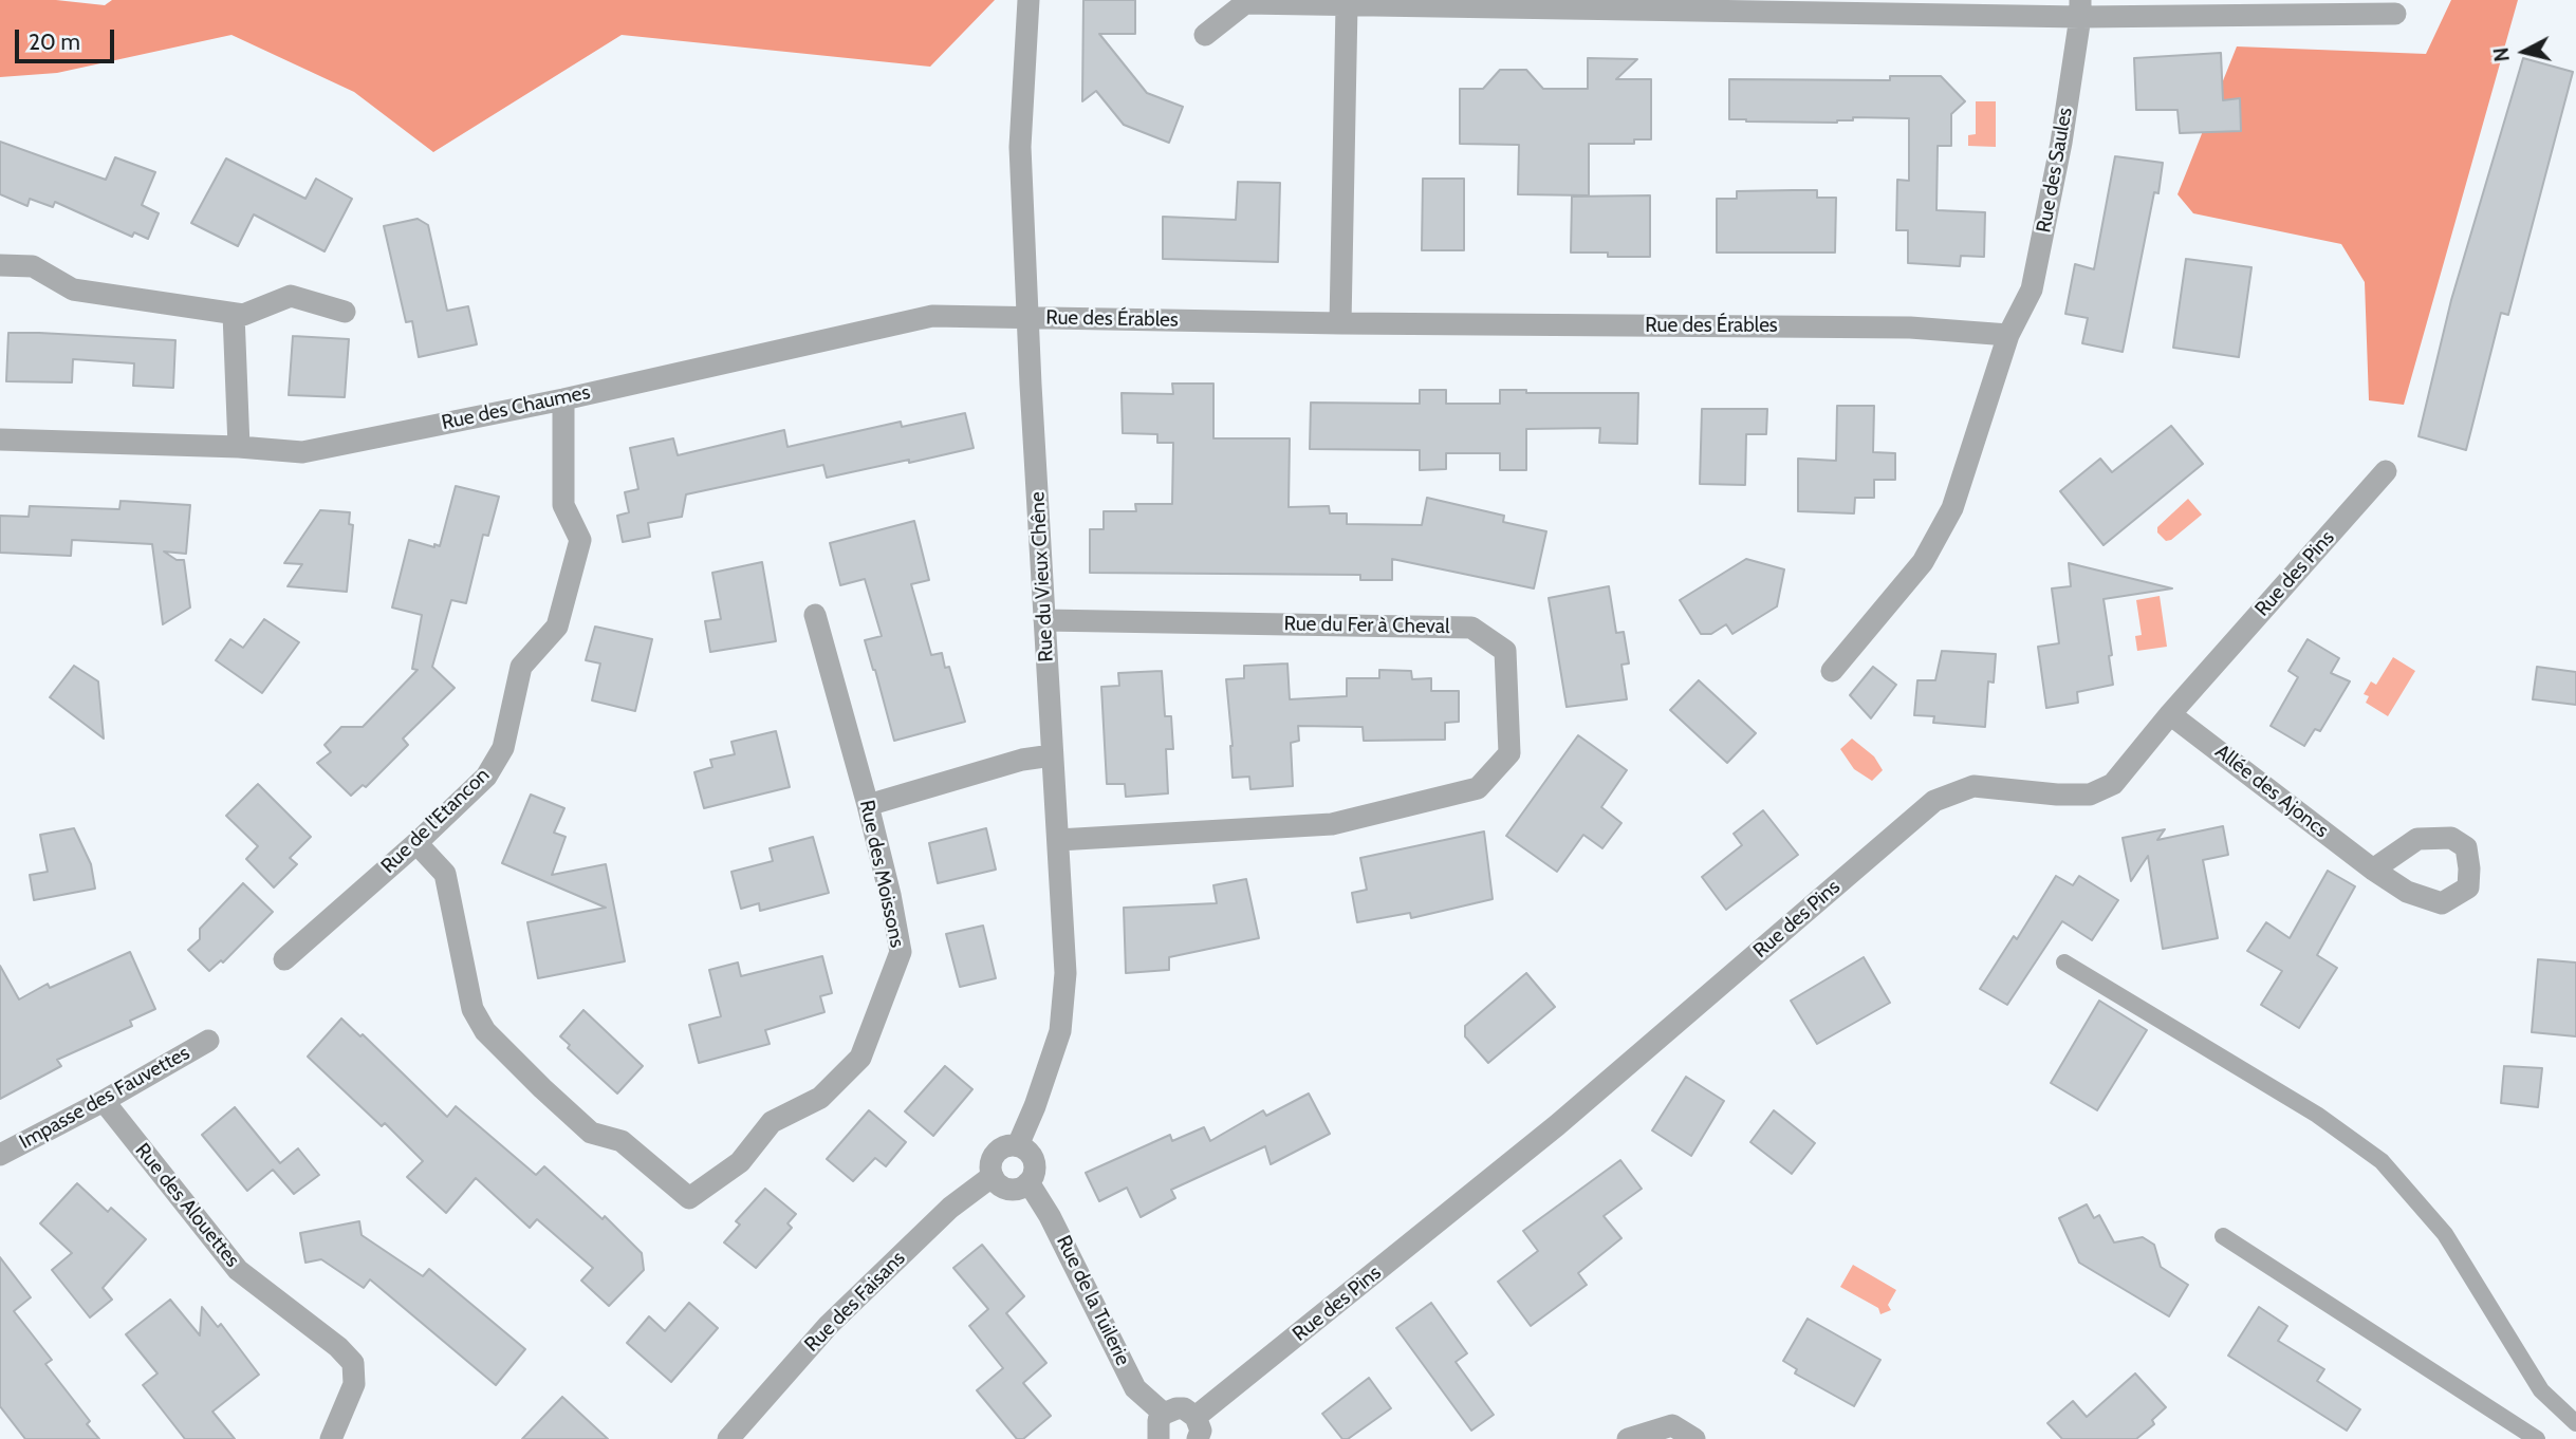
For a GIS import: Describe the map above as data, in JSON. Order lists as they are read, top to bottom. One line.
{"streets":{"street":["Rue des Saules","Rue des Érables","Rue des Chaumes","Rue des Pins","Rue du Vieux Chêne","Rue du Fer à Cheval","Allée des Ajoncs","Rue de l'Etancon","Rue des Moissons","Impasse des Fauvettes","Rue des Alouettes","Rue de la Tuilerie","Rue des Faisans"]},"crossings":[["Rue des Saules","Rue des Érables"],["Rue des Érables","Rue des Chaumes"],["Rue des Érables","Rue du Vieux Chêne"],["Rue des Chaumes","Rue du Vieux Chêne"],["Rue des Chaumes","Rue de l'Etancon"],["Rue des Pins","Allée des Ajoncs"],["Rue du Vieux Chêne","Rue du Fer à Cheval"],["Rue du Vieux Chêne","Rue de la Tuilerie"],["Rue du Vieux Chêne","Rue des Faisans"],["Rue de l'Etancon","Rue des Moissons"],["Impasse des Fauvettes","Rue des Alouettes"],["Rue de la Tuilerie","Rue des Faisans"]],"scale_bar":"20 m","north":"left"}
